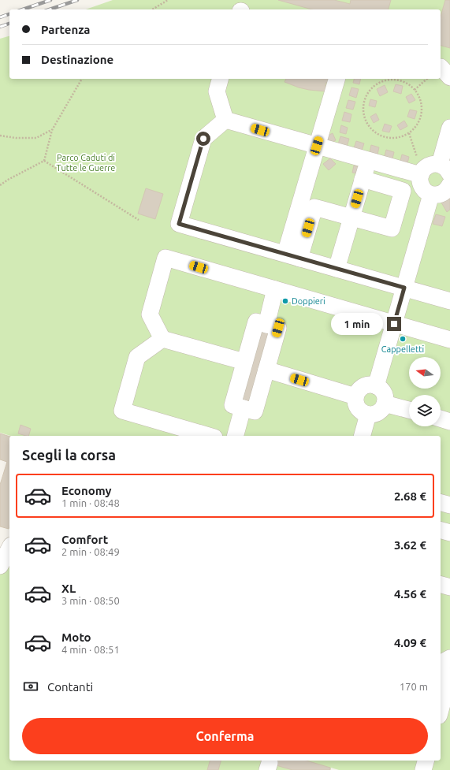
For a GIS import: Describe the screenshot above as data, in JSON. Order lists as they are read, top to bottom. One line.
{"parks":["Parco Caduti di Tutte le Guerre"],"places":["Doppieri","Cappelletti"],"north":"left","page":{"banner":["Partenza","Destinazione"],"bubble":"1 min","heading":"Scegli la corsa","list":[{"name":"Economy","note":"1 min · 08:48","value":"2.68 €"},{"name":"Comfort","note":"2 min · 08:49","value":"3.62 €"},{"name":"XL","note":"3 min · 08:50","value":"4.56 €"},{"name":"Moto","note":"4 min · 08:51","value":"4.09 €"}],"pay":["Contanti","170 m"],"buttons":"Conferma"}}
